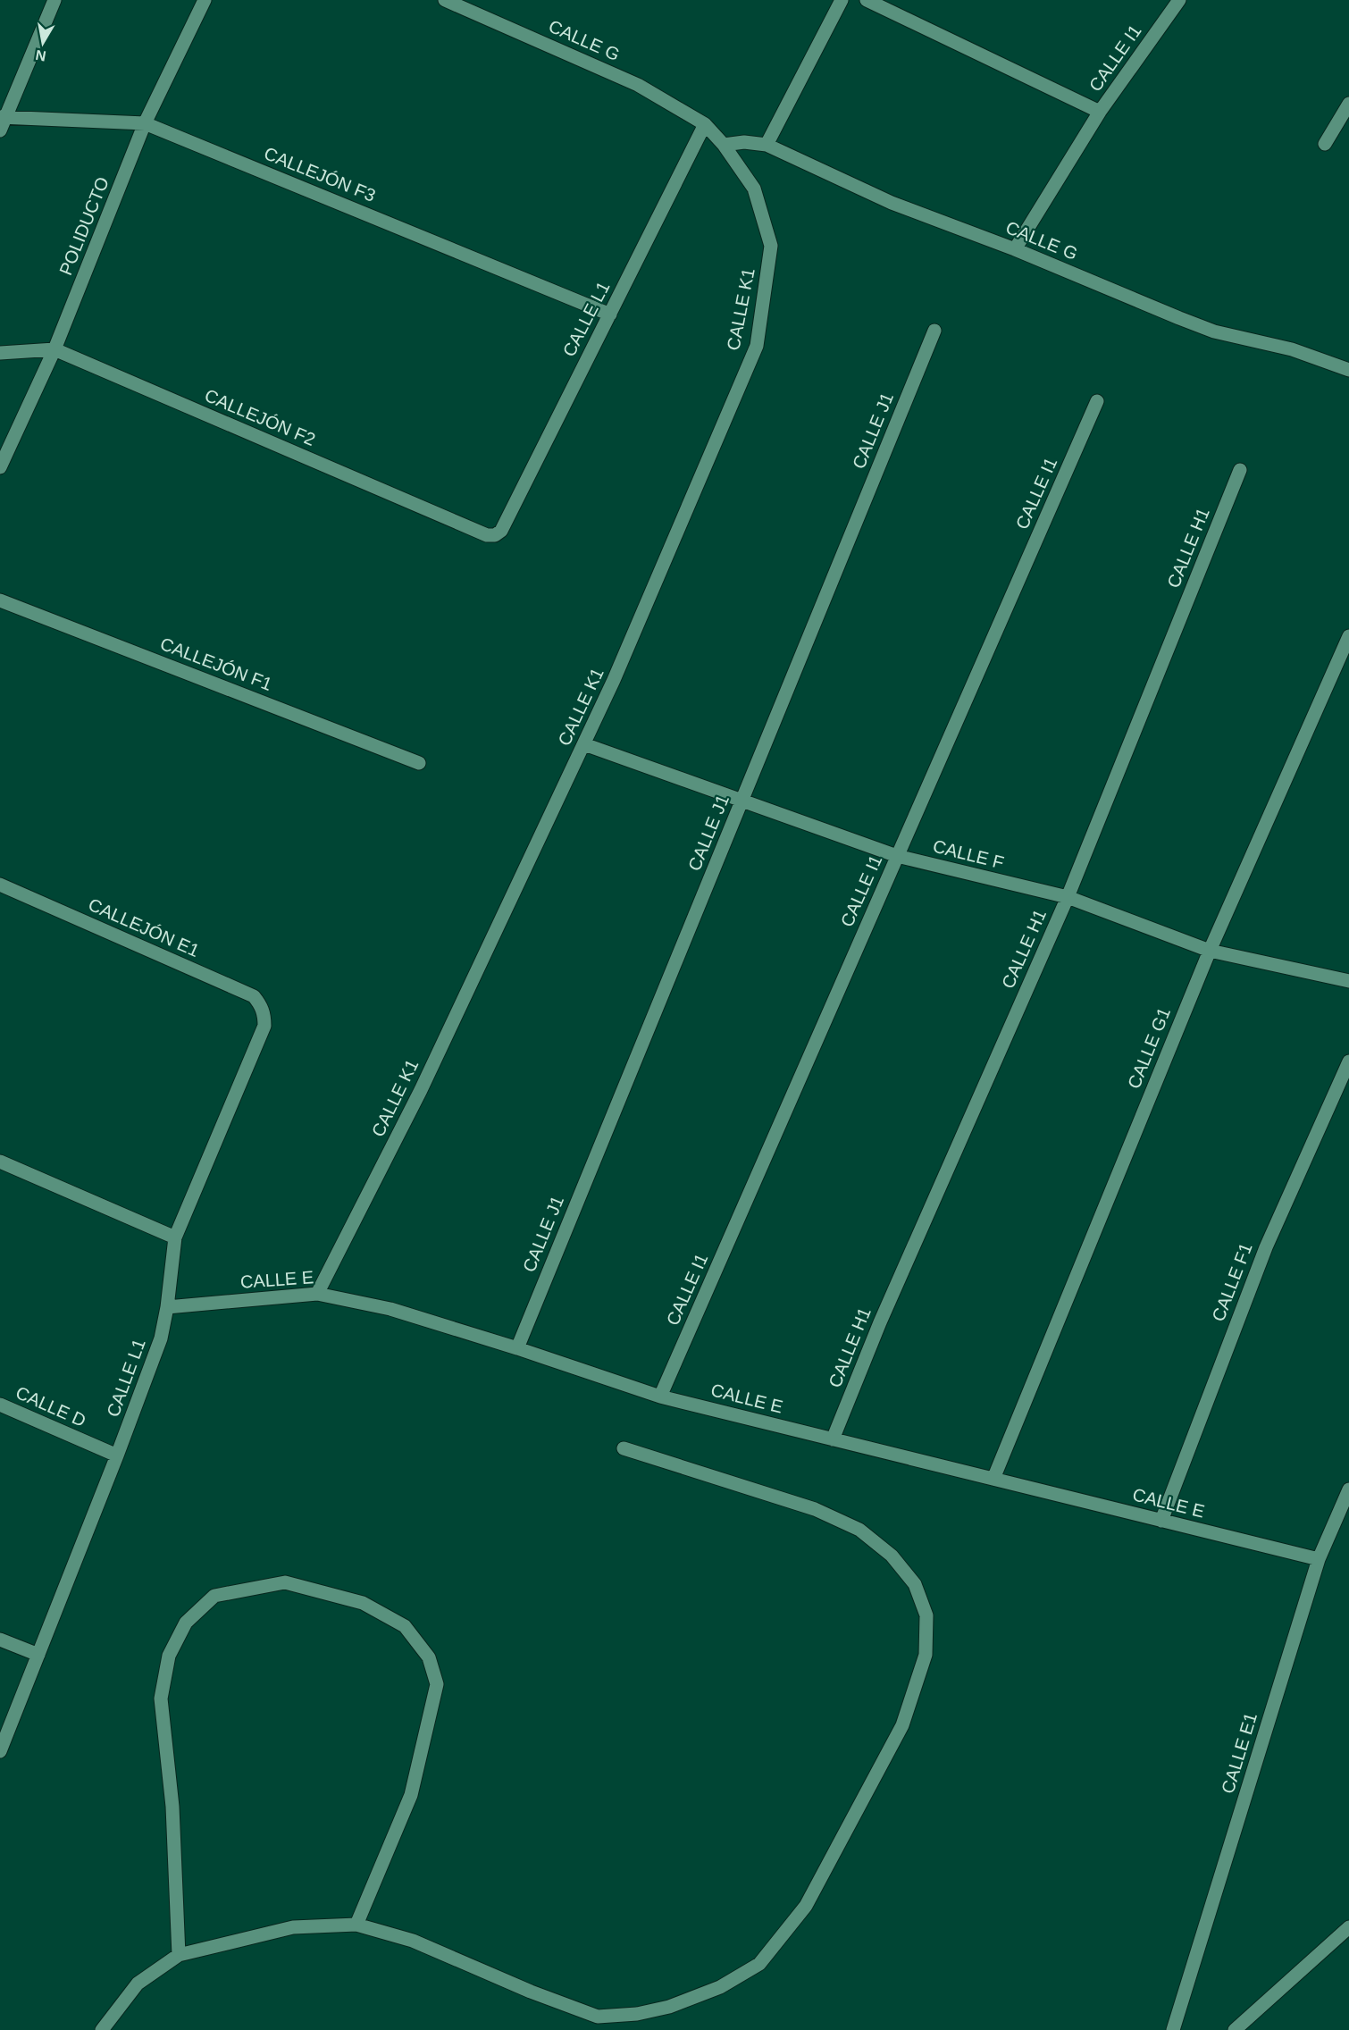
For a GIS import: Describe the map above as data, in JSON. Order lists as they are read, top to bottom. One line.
{"streets":{"street":["CALLE G","CALLE I1","CALLEJÓN F3","POLIDUCTO","CALLE K1","CALLE L1","CALLEJÓN F2","CALLE J1","CALLE H1","CALLEJÓN F1","CALLE F","CALLEJÓN E1","CALLE G1","CALLE E","CALLE F1","CALLE D","CALLE E1"]},"crossings":[["CALLE G","CALLE I1"],["CALLE G","CALLE K1"],["CALLE G","CALLE L1"],["CALLE I1","CALLE F"],["CALLE I1","CALLE E"],["CALLEJÓN F3","POLIDUCTO"],["CALLEJÓN F3","CALLE L1"],["POLIDUCTO","CALLEJÓN F2"],["CALLE K1","CALLE L1"],["CALLE K1","CALLE F"],["CALLE K1","CALLE E"],["CALLE L1","CALLEJÓN F2"],["CALLE L1","CALLEJÓN E1"],["CALLE L1","CALLE E"],["CALLE L1","CALLE D"],["CALLE J1","CALLE F"],["CALLE J1","CALLE E"],["CALLE H1","CALLE F"],["CALLE H1","CALLE E"],["CALLE F","CALLE G1"],["CALLE G1","CALLE E"],["CALLE E","CALLE F1"],["CALLE E","CALLE E1"]],"north":"bottom"}
